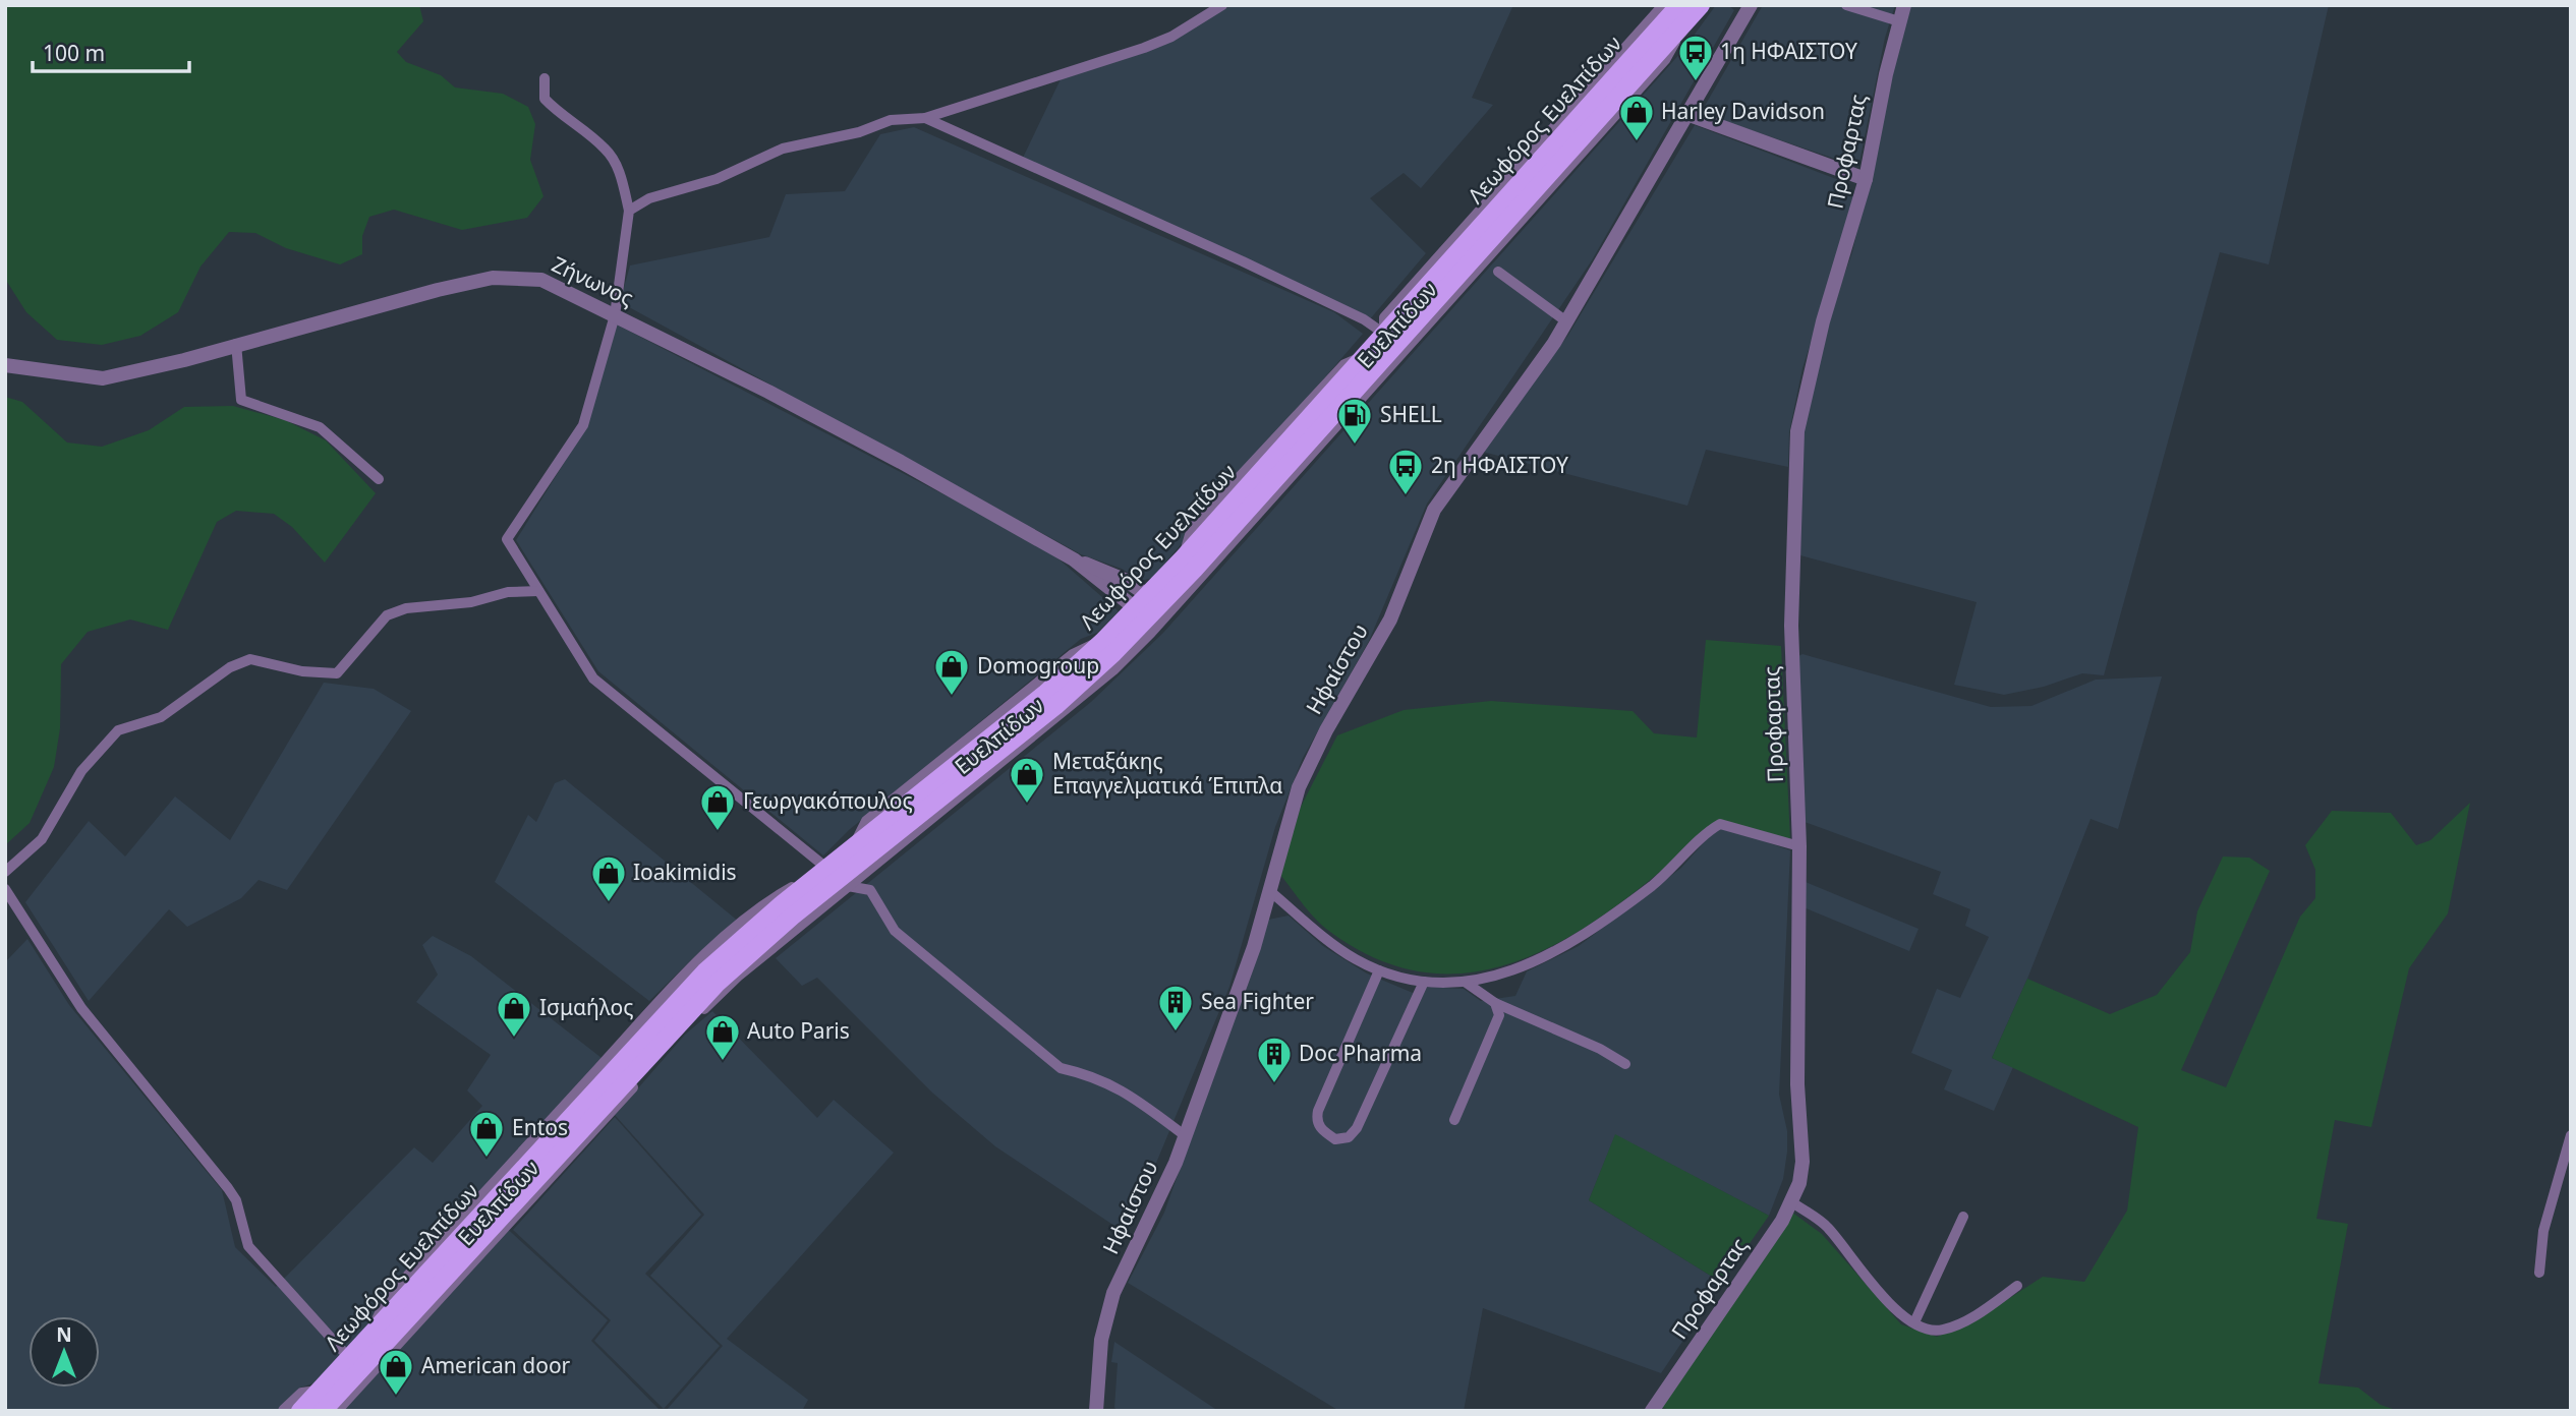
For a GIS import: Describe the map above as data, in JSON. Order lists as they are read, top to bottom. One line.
{"streets":{"main road":["Λεωφόρος Ευελπίδων"],"street":["Προφαρτας","Ζήνωνος","Ευελπίδων","Ηφαίστου"]},"crossings":[["Λεωφόρος Ευελπίδων","Ζήνωνος"],["Λεωφόρος Ευελπίδων","Ευελπίδων"]],"places":{"bus stop":["1η ΗΦΑΙΣΤΟΥ","2η ΗΦΑΙΣΤΟΥ"],"shop":["Harley Davidson","Domogroup","Μεταξάκης Επαγγελματικά Έπιπλα","Γεωργακόπουλος","Ioakimidis","Ισμαήλος","Auto Paris","Entos","American door"],"fuel station":["SHELL"],"building":["Sea Fighter","Doc Pharma"]},"scale_bar":"100 m","north":"top"}
